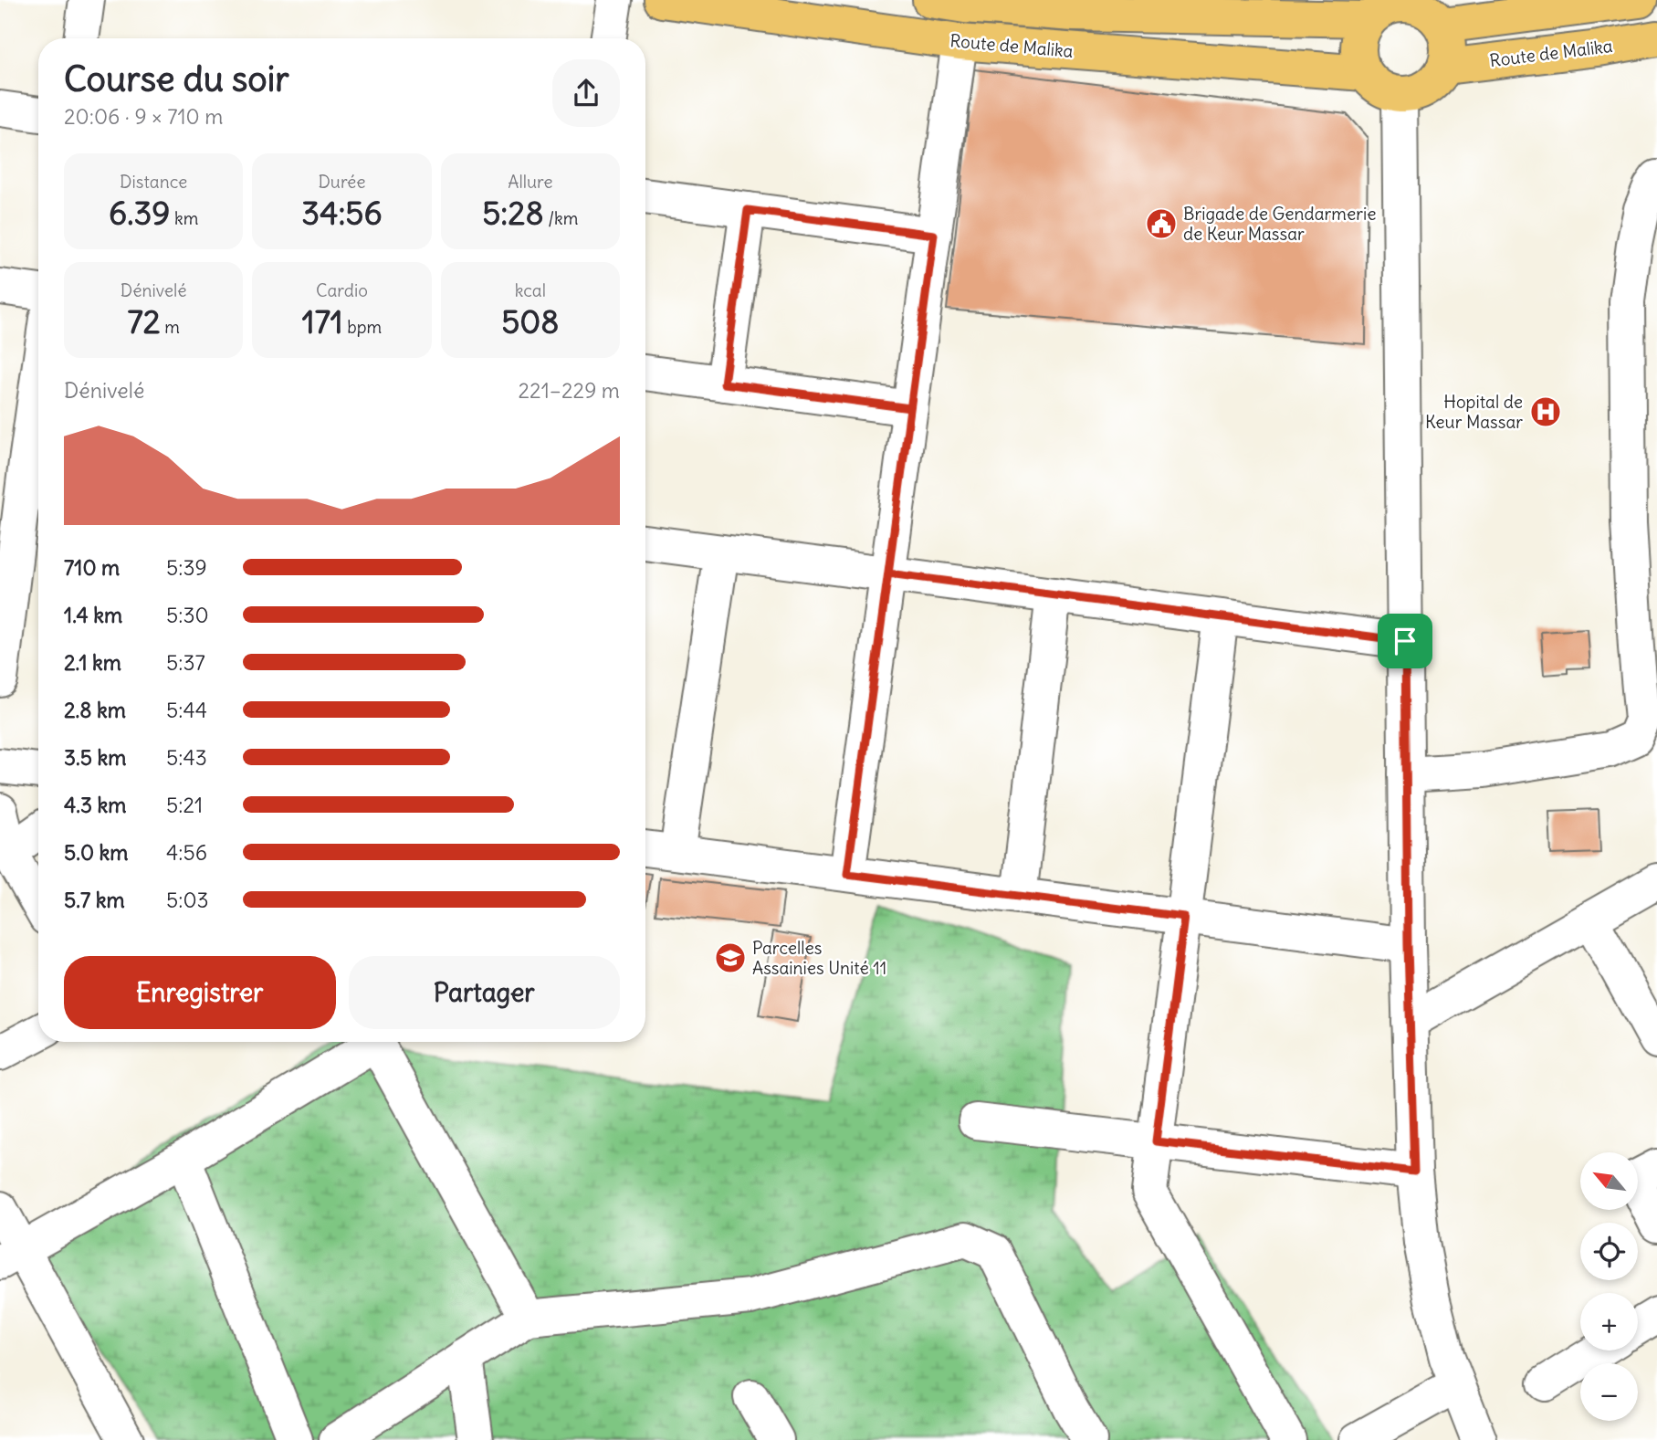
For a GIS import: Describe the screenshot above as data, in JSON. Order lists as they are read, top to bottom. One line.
{"streets":{"main road":["Route de Malika"]},"places":{"public building":["Brigade de Gendarmerie de Keur Massar"],"hospital":["Hopital de Keur Massar"],"school or university":["Parcelles Assainies Unité 11"]},"north":"top left","page":{"heading":["Course du soir","20:06 · 9 × 710 m"],"stats":[["Distance","6.39 km"],["Durée","34:56"],["Allure","5:28 /km"],["Dénivelé","72 m"],["Cardio","171 bpm"],["kcal","508"]],"chart":["Dénivelé","221–229 m"],"list":[{"name":"710 m","note":"5:39"},{"name":"1.4 km","note":"5:30"},{"name":"2.1 km","note":"5:37"},{"name":"2.8 km","note":"5:44"},{"name":"3.5 km","note":"5:43"},{"name":"4.3 km","note":"5:21"},{"name":"5.0 km","note":"4:56"},{"name":"5.7 km","note":"5:03"}],"buttons":["Enregistrer","Partager"],"map_buttons":["+","−"]}}
